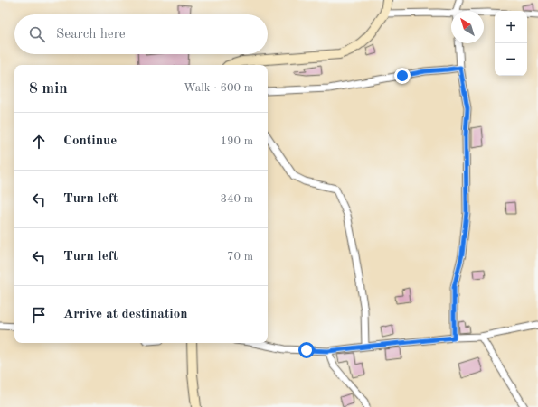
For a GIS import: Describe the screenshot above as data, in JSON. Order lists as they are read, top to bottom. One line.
{"north":"top left","page":{"map_buttons":["+","−"],"search":"Search here","heading":["8 min","Walk · 600 m"],"list":[["Continue","190 m"],["Turn left","340 m"],["Turn left","70 m"],"Arrive at destination"]}}
